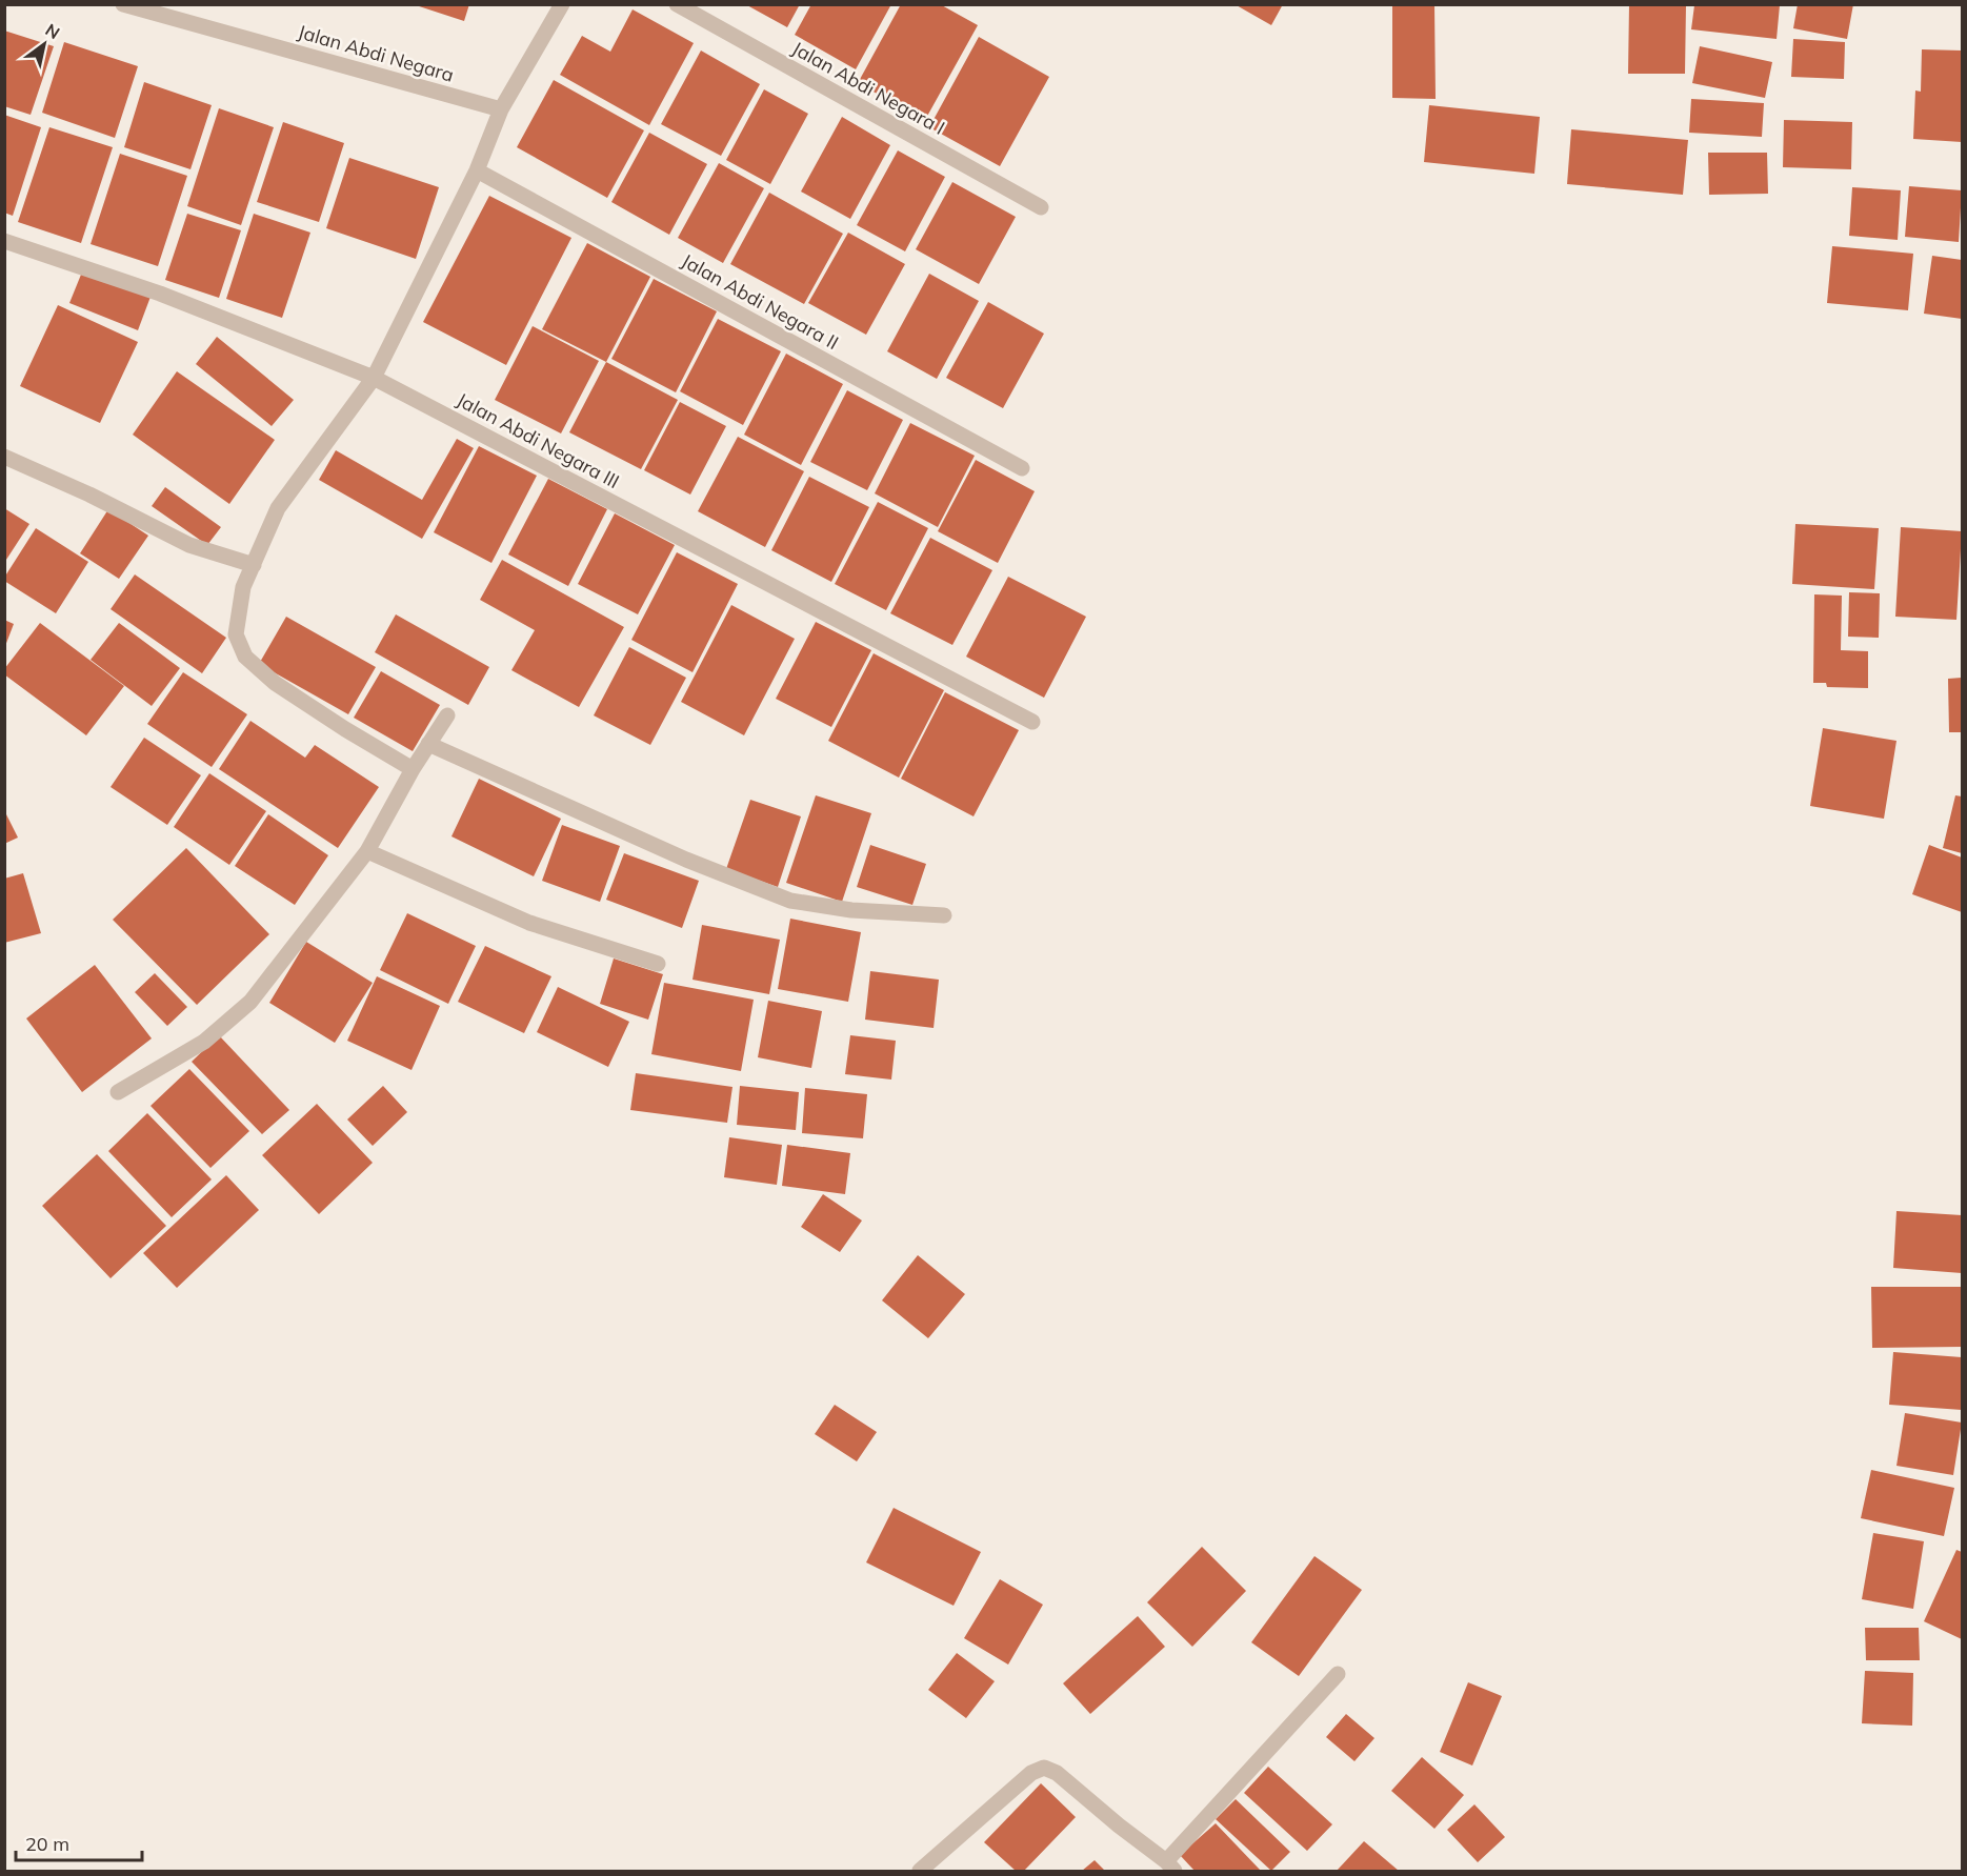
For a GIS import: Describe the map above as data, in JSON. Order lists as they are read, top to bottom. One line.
{"streets":{"street":["Jalan Abdi Negara","Jalan Abdi Negara I","Jalan Abdi Negara II","Jalan Abdi Negara III"]},"scale_bar":"20 m","north":"top right"}
